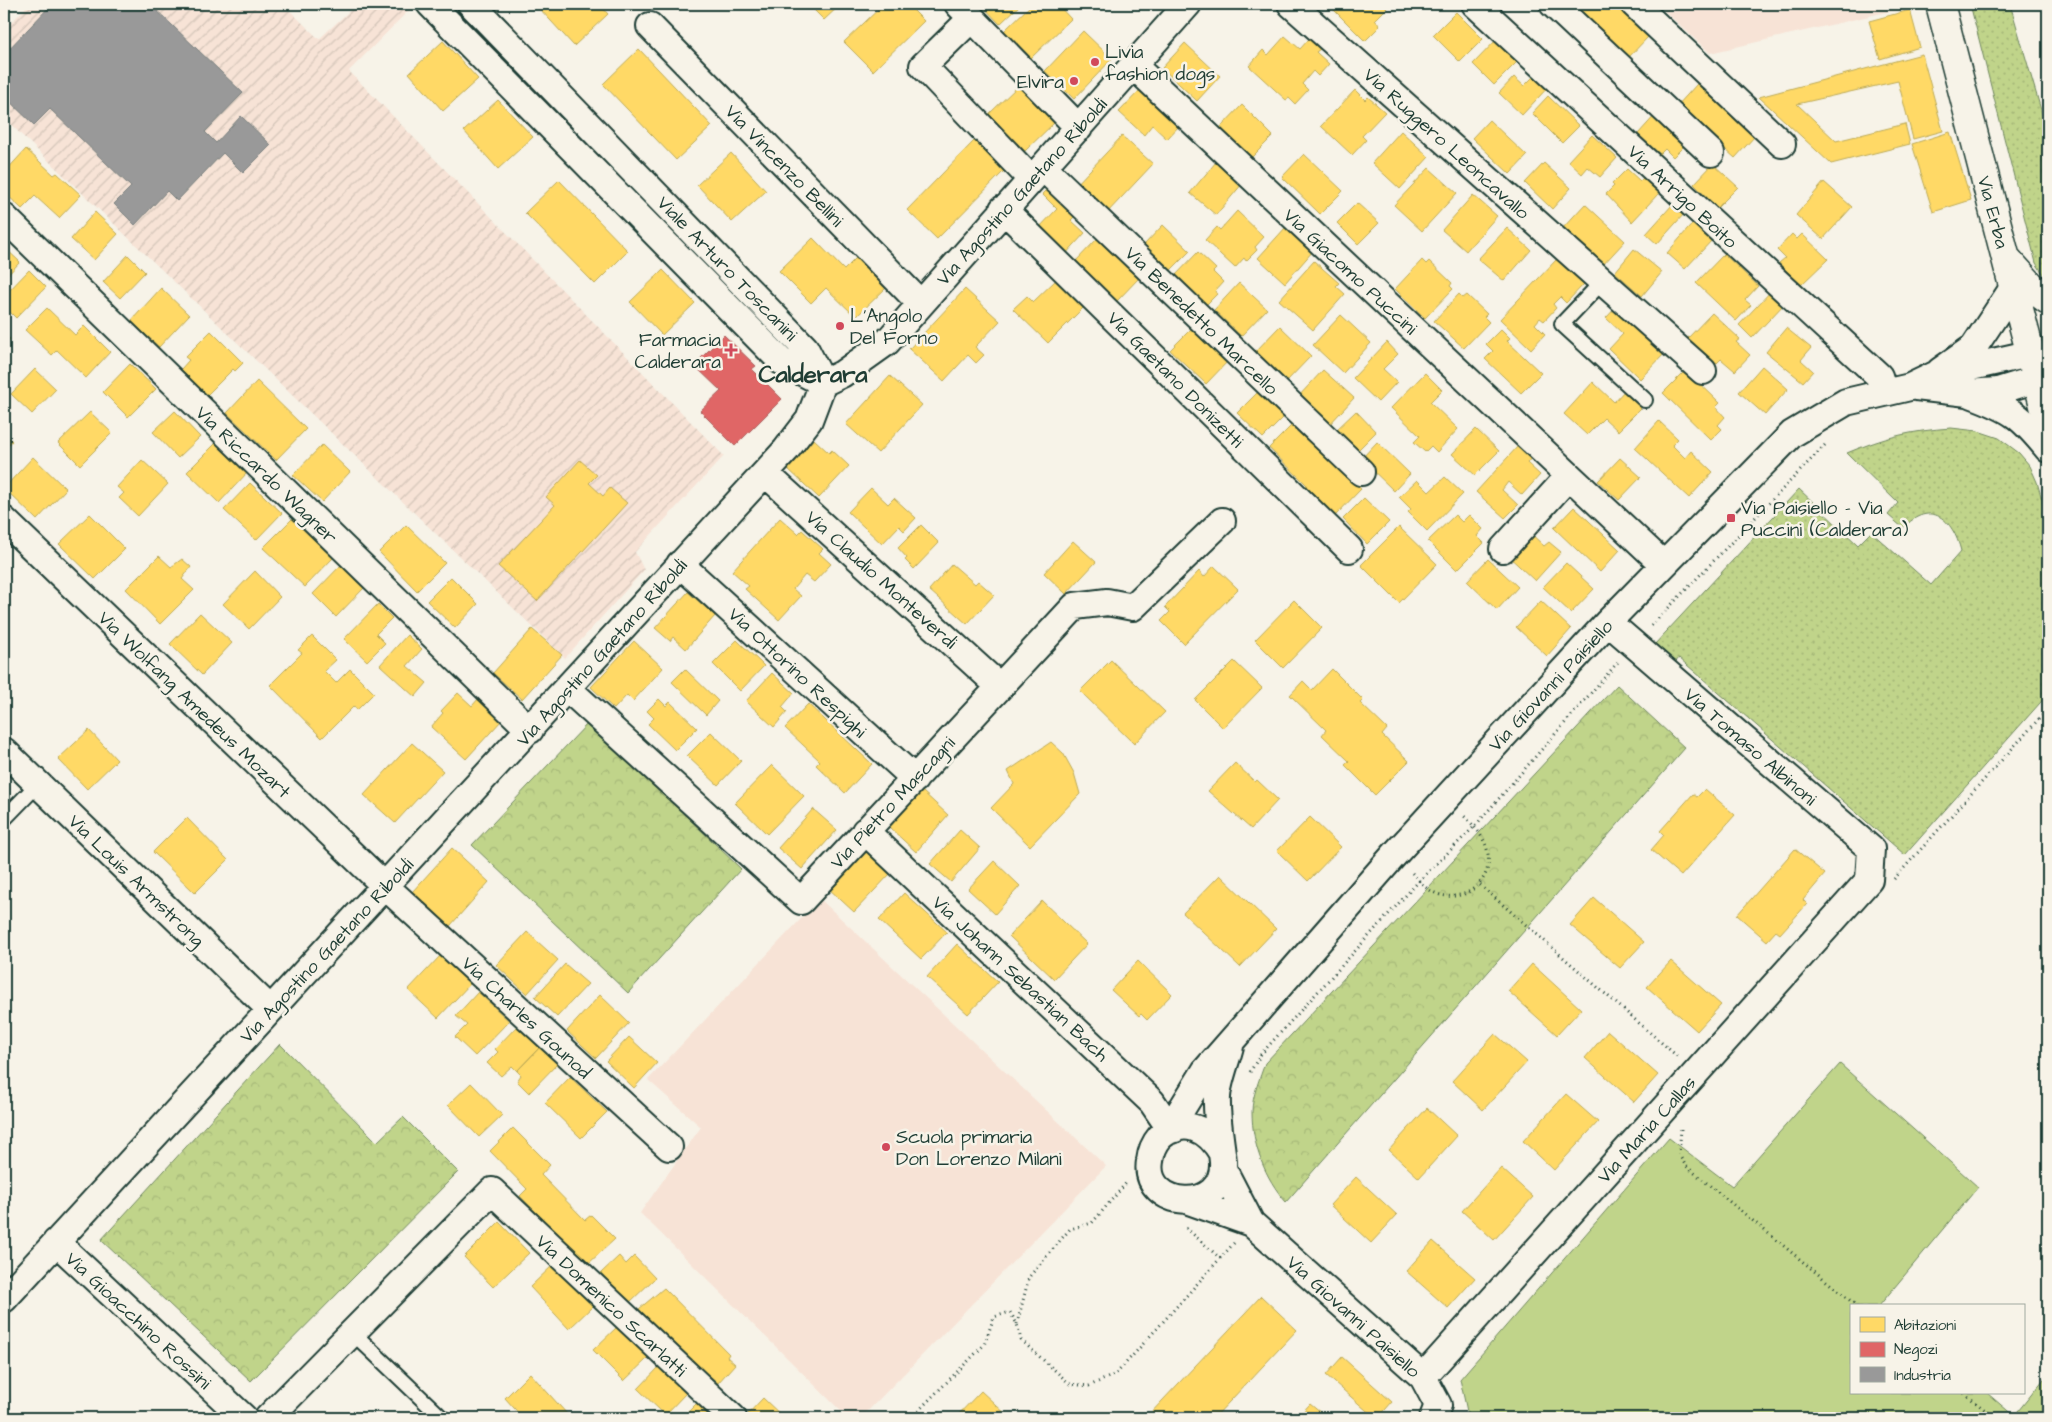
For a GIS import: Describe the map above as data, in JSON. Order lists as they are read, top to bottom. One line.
{"streets":{"main road":["Via Erba"],"street":["Via Ruggero Leoncavallo","Via Vincenzo Bellini","Via Agostino Gaetano Riboldi","Via Arrigo Boito","Viale Arturo Toscanini","Via Giacomo Puccini","Via Benedetto Marcello","Via Gaetano Donizetti","Via Riccardo Wagner","Via Claudio Monteverdi","Via Ottorino Respighi","Via Giovanni Paisiello","Via Wolfang Amedeus Mozart","Via Tomaso Albinoni","Via Pietro Mascagni","Via Louis Armstrong","Via Johann Sebastian Bach","Via Charles Gounod","Via Maria Callas","Via Domenico Scarlatti","Via Gioacchino Rossini"]},"crossings":[["Via Vincenzo Bellini","Via Agostino Gaetano Riboldi"],["Via Agostino Gaetano Riboldi","Viale Arturo Toscanini"],["Via Agostino Gaetano Riboldi","Via Giacomo Puccini"],["Via Agostino Gaetano Riboldi","Via Benedetto Marcello"],["Via Agostino Gaetano Riboldi","Via Gaetano Donizetti"],["Via Agostino Gaetano Riboldi","Via Riccardo Wagner"],["Via Agostino Gaetano Riboldi","Via Claudio Monteverdi"],["Via Agostino Gaetano Riboldi","Via Ottorino Respighi"],["Via Agostino Gaetano Riboldi","Via Wolfang Amedeus Mozart"],["Via Agostino Gaetano Riboldi","Via Pietro Mascagni"],["Via Agostino Gaetano Riboldi","Via Louis Armstrong"],["Via Agostino Gaetano Riboldi","Via Charles Gounod"],["Via Agostino Gaetano Riboldi","Via Gioacchino Rossini"],["Via Arrigo Boito","Via Giovanni Paisiello"],["Via Giacomo Puccini","Via Giovanni Paisiello"],["Via Claudio Monteverdi","Via Pietro Mascagni"],["Via Ottorino Respighi","Via Pietro Mascagni"],["Via Giovanni Paisiello","Via Tomaso Albinoni"],["Via Giovanni Paisiello","Via Johann Sebastian Bach"],["Via Giovanni Paisiello","Via Maria Callas"],["Via Wolfang Amedeus Mozart","Via Charles Gounod"],["Via Tomaso Albinoni","Via Maria Callas"],["Via Pietro Mascagni","Via Johann Sebastian Bach"]],"districts":["Calderara"],"places":{"other":["Livia fashion dogs","Elvira","L'Angolo Del Forno","Scuola primaria Don Lorenzo Milani"],"health":["Farmacia Calderara"],"transit":["Via Paisiello - Via Puccini (Calderara)"]},"legend":["Abitazioni","Negozi","Industria"]}
